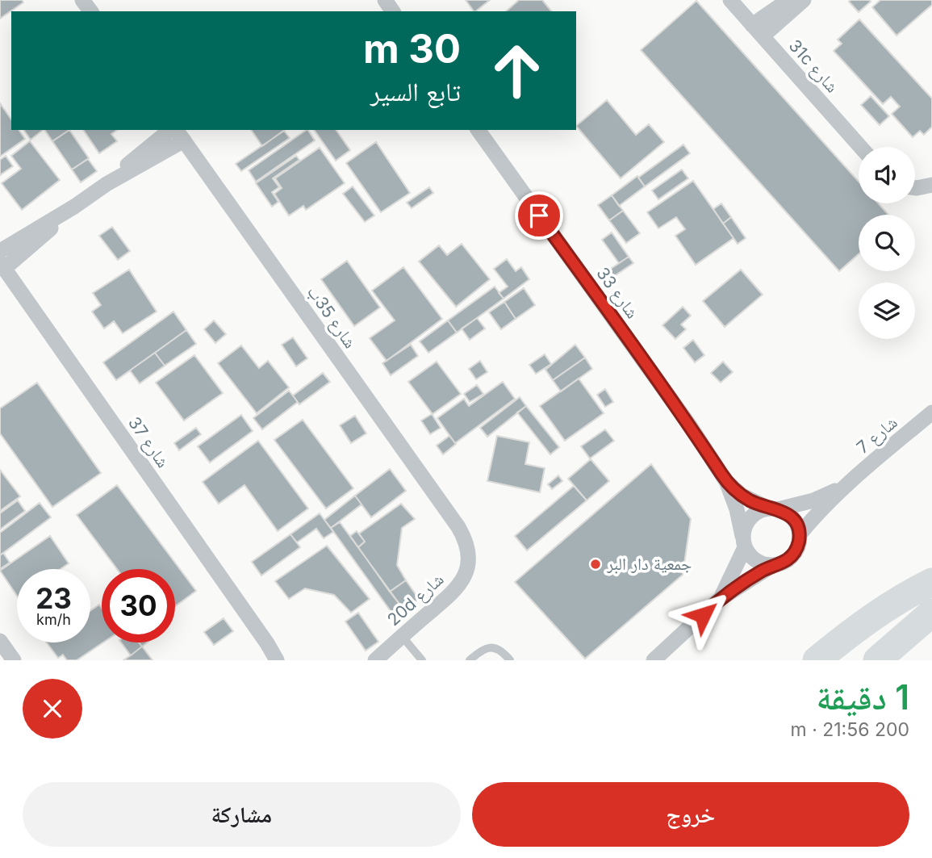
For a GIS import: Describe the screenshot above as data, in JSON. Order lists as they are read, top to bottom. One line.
{"streets":{"street":["31c شارع","شارع 33","شارع 35ب","شارع 7","شارع 37","20d شارع"]},"crossings":[["شارع 33","شارع 7"],["شارع 35ب","20d شارع"]],"places":["جمعية دار البر"],"page":{"turn":["30 m","تابع السير"],"speed":"23 km/h","limit":"30","heading":["1 دقيقة","200 m · 21:56"],"buttons":["خروج","مشاركة"]}}
